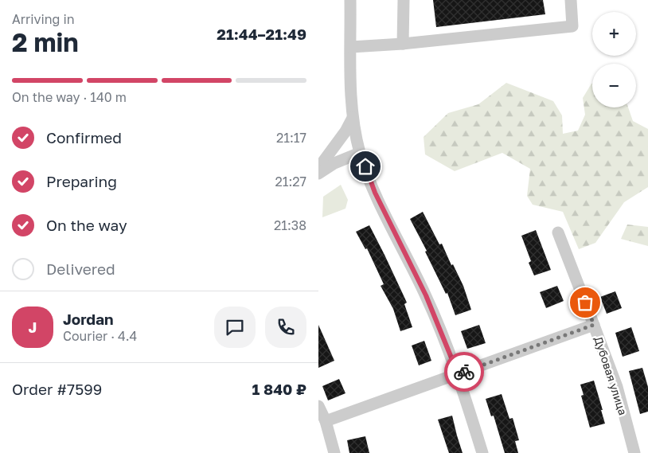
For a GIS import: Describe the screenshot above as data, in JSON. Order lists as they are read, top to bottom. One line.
{"streets":{"street":["Дубовая улица"]},"page":{"heading":["2 min","Arriving in","21:44–21:49"],"panel":["Jordan","Courier · 4.4","Order #7599","1 840 ₽"],"map_buttons":["+","−"],"bar":"On the way · 140 m","list":[["Confirmed","21:17"],["Preparing","21:27"],["On the way","21:38"],"Delivered"],"round":"J"}}
